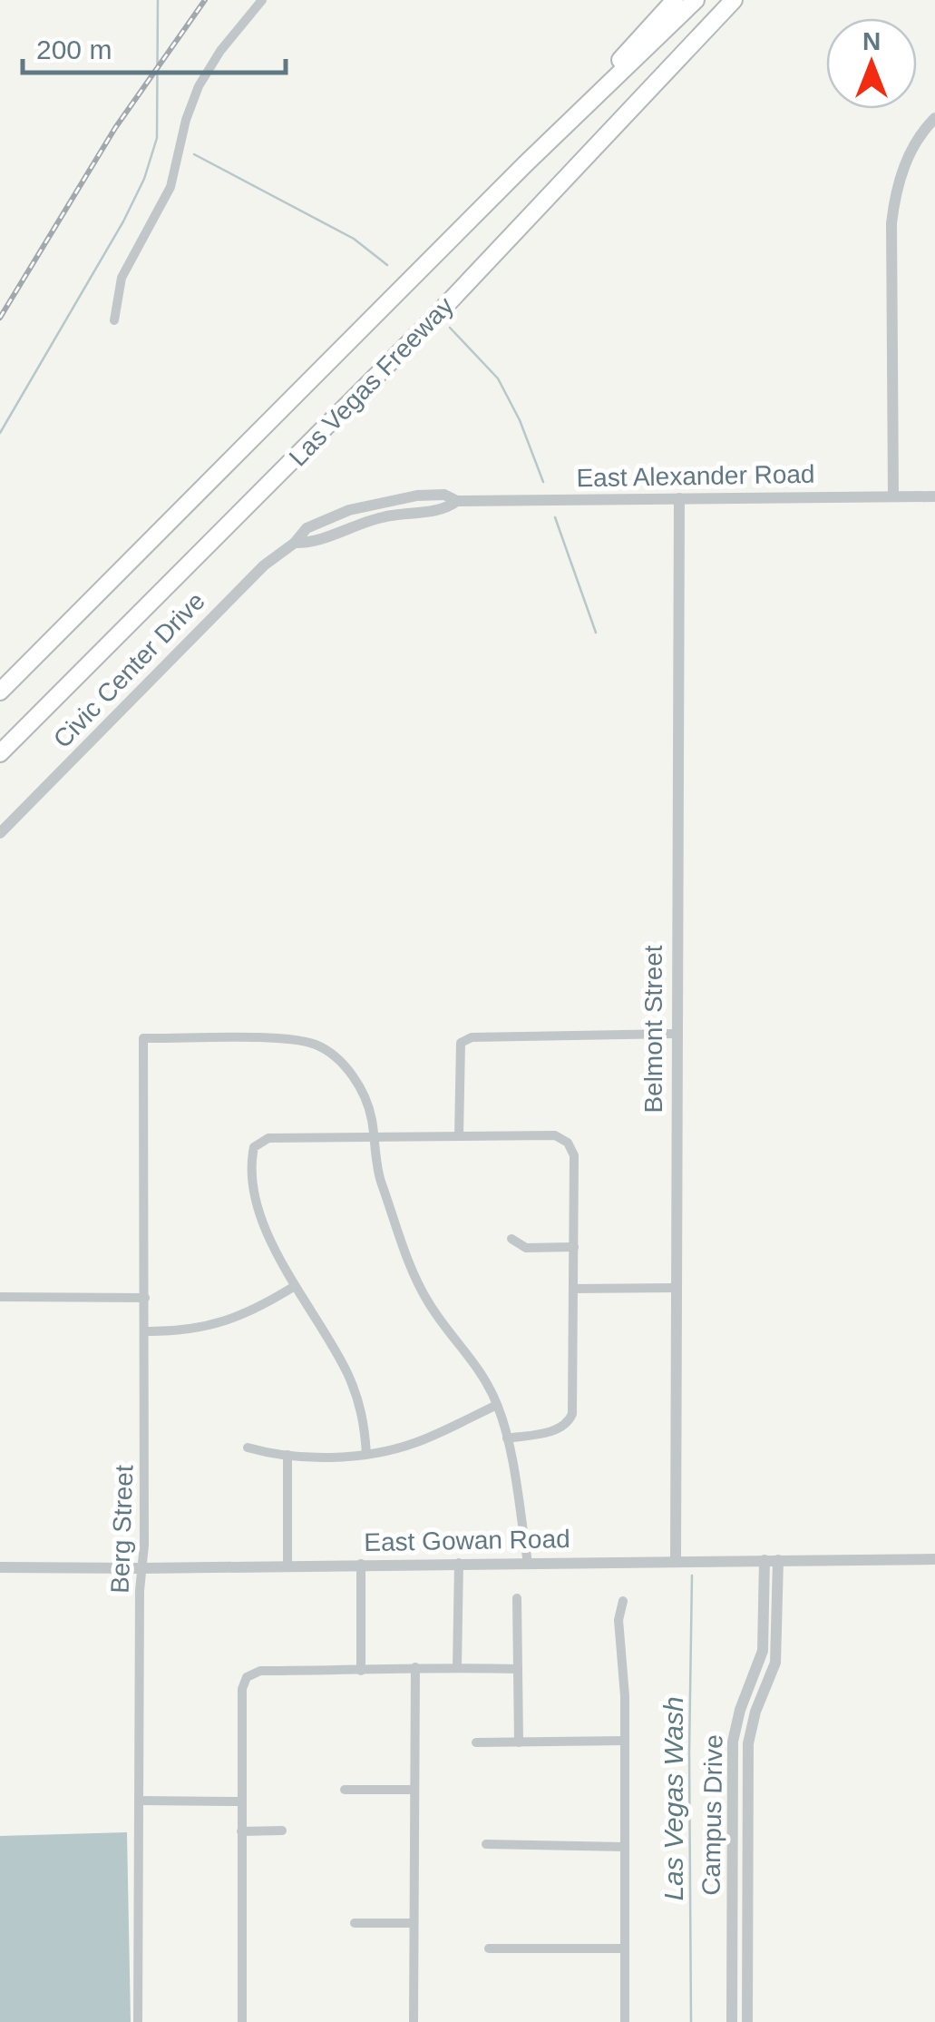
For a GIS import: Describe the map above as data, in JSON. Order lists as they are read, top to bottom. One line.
{"streets":{"highway":["Las Vegas Freeway"],"street":["East Alexander Road","Civic Center Drive","Belmont Street","Berg Street","East Gowan Road","Campus Drive"]},"crossings":[["East Alexander Road","Civic Center Drive"],["East Alexander Road","Belmont Street"],["Belmont Street","East Gowan Road"],["Berg Street","East Gowan Road"],["East Gowan Road","Campus Drive"]],"water":["Las Vegas Wash"],"scale_bar":"200 m","north":"top"}
